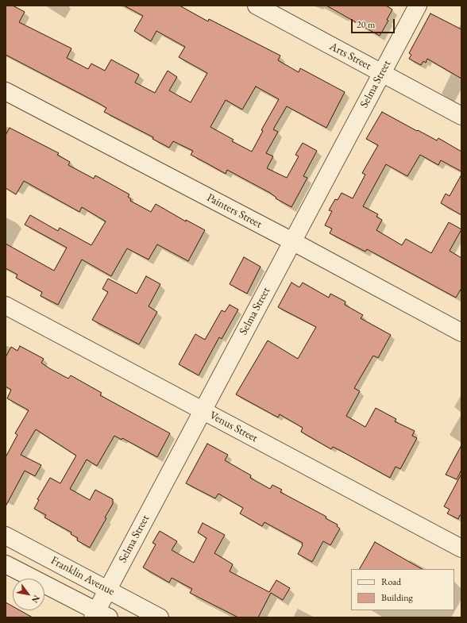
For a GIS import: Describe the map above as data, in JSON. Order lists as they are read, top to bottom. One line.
{"streets":{"street":["Arts Street","Selma Street","Painters Street","Venus Street","Franklin Avenue"]},"crossings":[["Arts Street","Selma Street"],["Selma Street","Painters Street"],["Selma Street","Venus Street"],["Selma Street","Franklin Avenue"]],"legend":["Road","Building"],"scale_bar":"20 m","north":"bottom right"}
